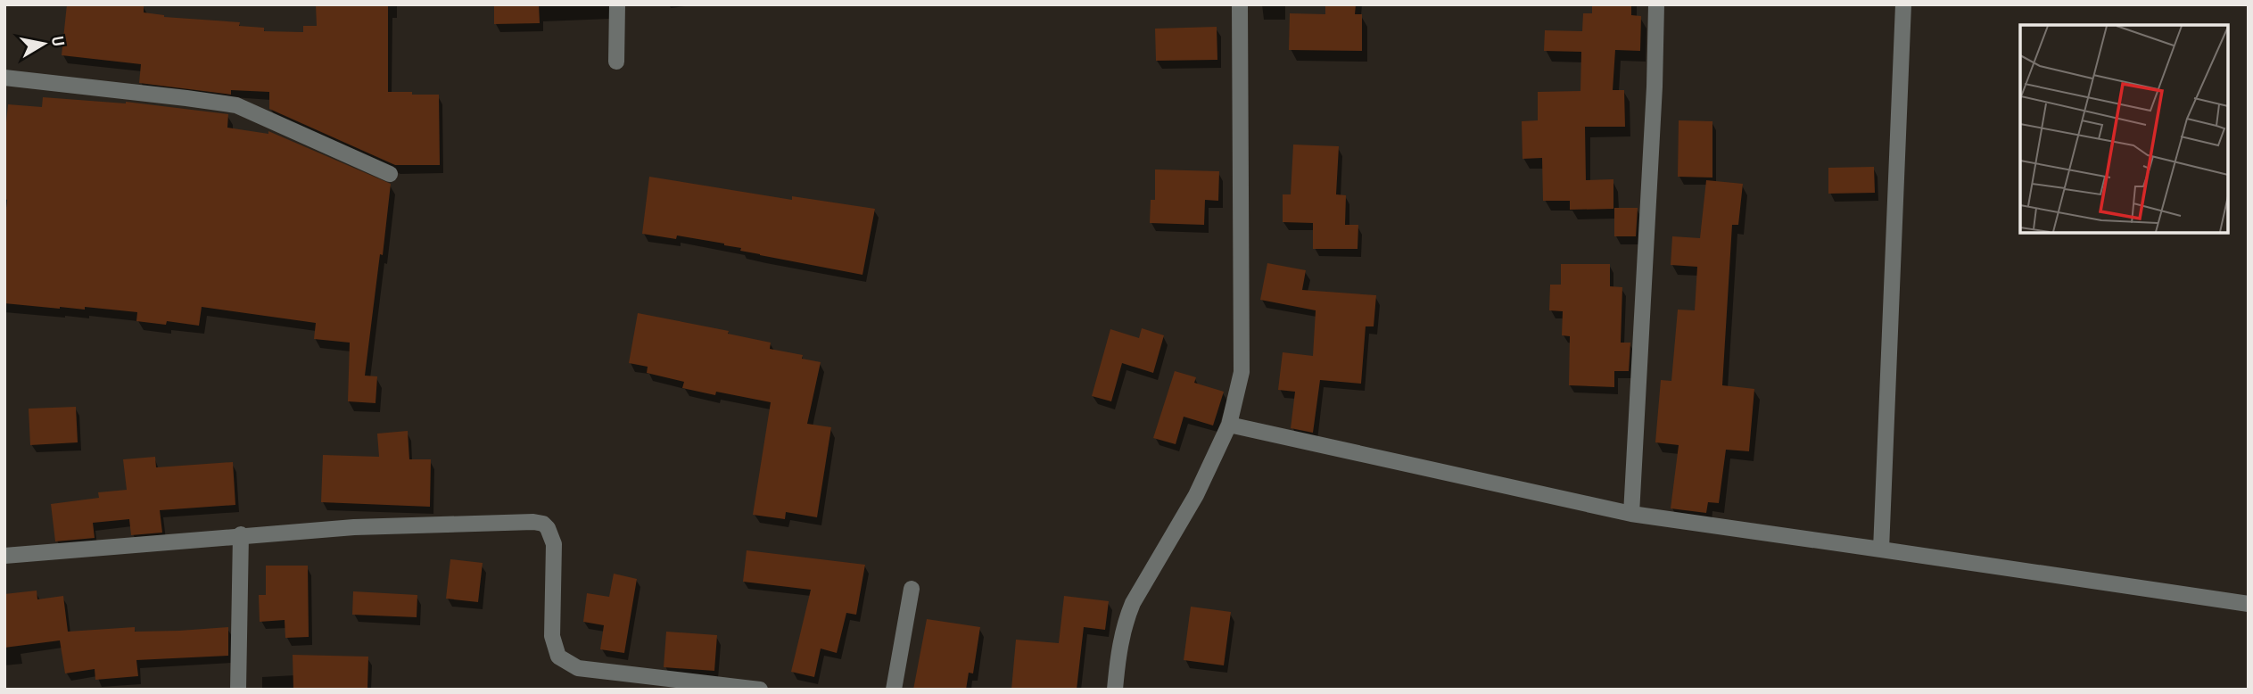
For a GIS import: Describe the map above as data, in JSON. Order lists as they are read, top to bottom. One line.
{"north":"right"}
